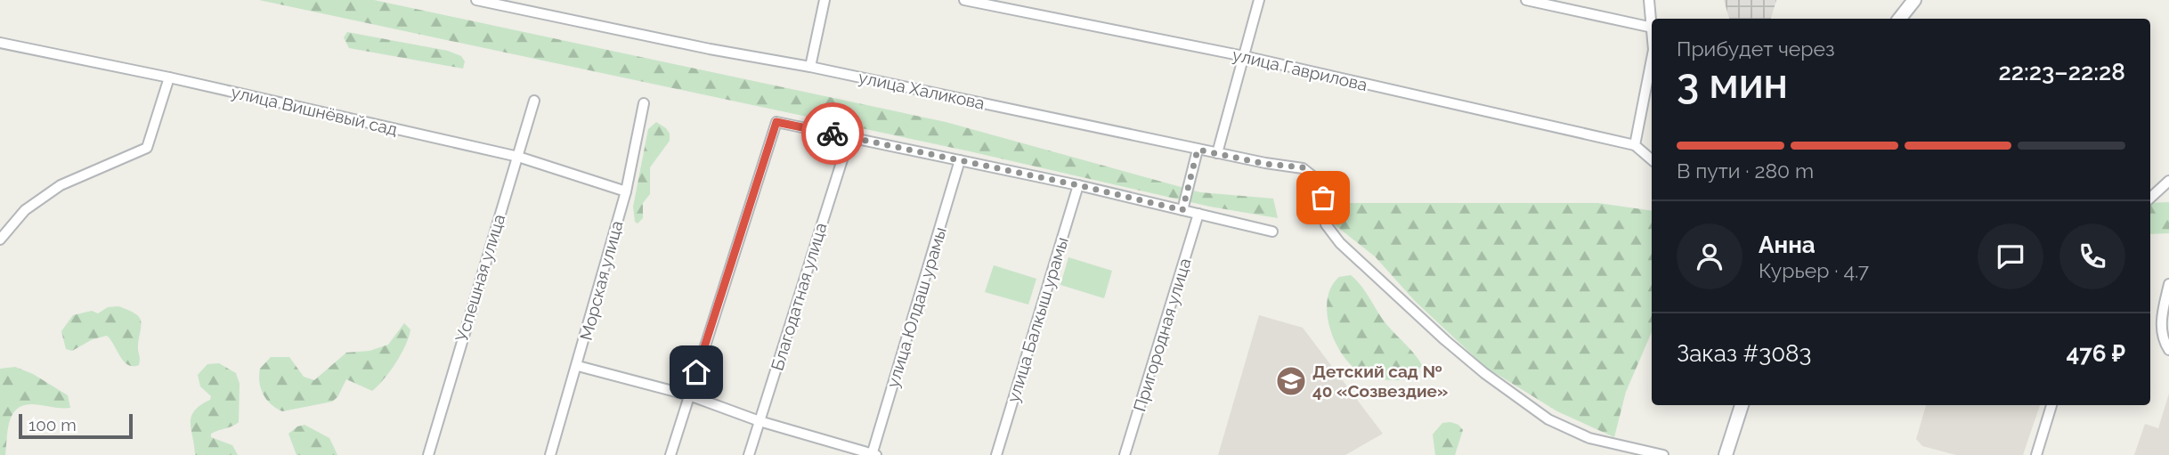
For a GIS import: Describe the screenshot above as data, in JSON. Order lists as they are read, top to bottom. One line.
{"streets":{"street":["улица Гаврилова","улица Халикова","улица Вишнёвый сад","Успешная улица","Морская улица","Благодатная улица","улица Юлдаш урамы","улица Балкыш урамы","Пригородная улица"]},"crossings":[["улица Вишнёвый сад","Успешная улица"],["улица Вишнёвый сад","Морская улица"]],"places":{"school or university":["Детский сад № 40 «Созвездие»"]},"scale_bar":"100 m","page":{"heading":["3 мин","Прибудет через","22:23–22:28"],"panel":["Анна","Курьер · 4.7","Заказ #3083","476 ₽"],"bar":"В пути · 280 m","scale":"100 m"}}
